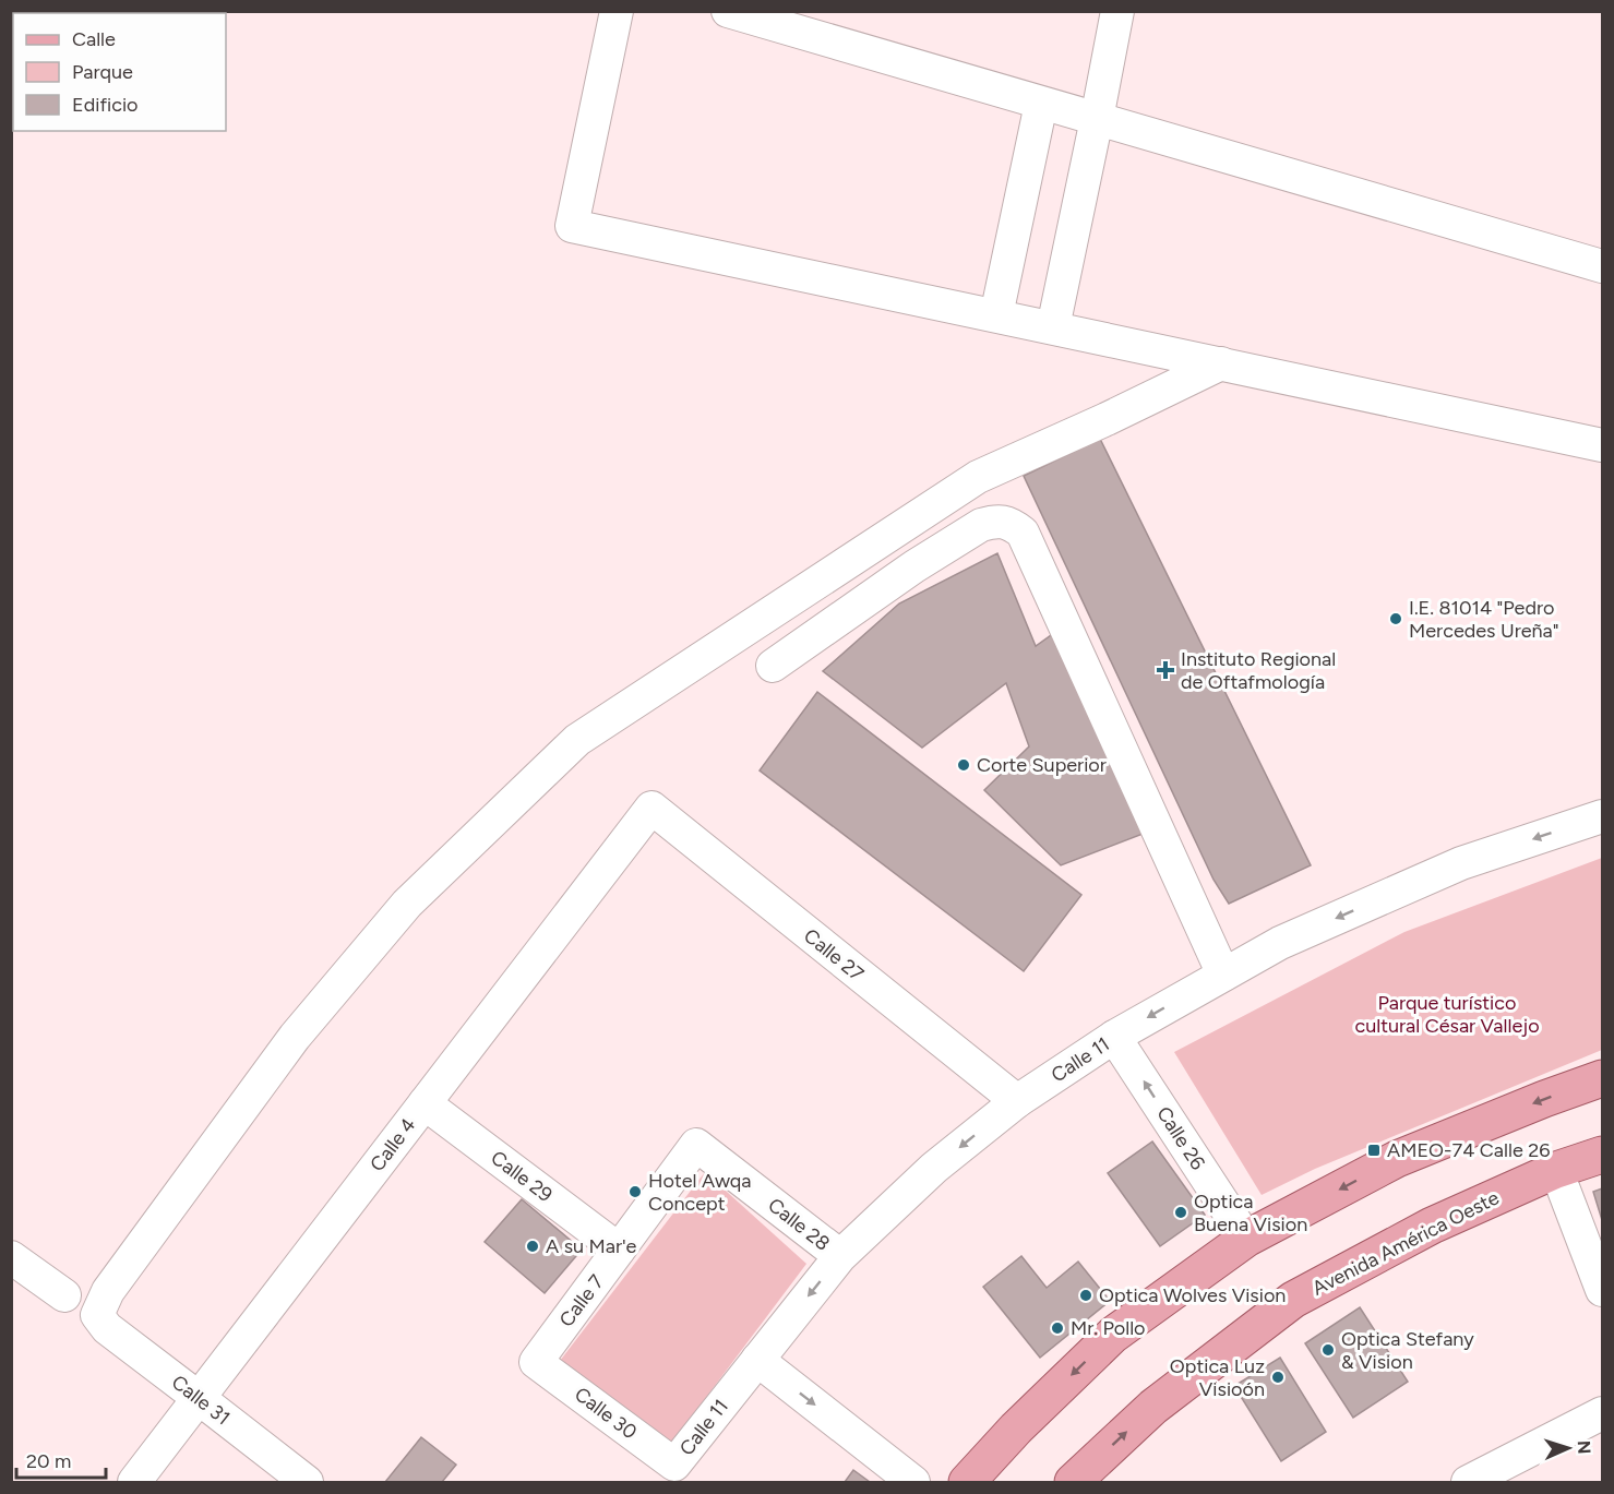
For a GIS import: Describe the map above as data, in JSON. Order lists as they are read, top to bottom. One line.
{"streets":{"main road":["Avenida América Oeste"],"street":["Calle 27","Calle 11","Calle 26","Calle 4","Calle 29","Calle 28","Calle 7","Calle 31","Calle 30"]},"crossings":[["Calle 27","Calle 11"],["Calle 27","Calle 4"],["Calle 11","Calle 26"],["Calle 11","Calle 28"],["Calle 11","Calle 30"],["Calle 4","Calle 29"],["Calle 4","Calle 31"],["Calle 29","Calle 7"],["Calle 28","Calle 7"],["Calle 7","Calle 30"]],"one_way":["Calle 11","Calle 26"],"parks":["Parque turístico cultural César Vallejo"],"places":{"other":["I.E. 81014 \"Pedro Mercedes Ureña\"","Corte Superior","Hotel Awqa Concept","Optica Buena Vision","A su Mar'e","Optica Wolves Vision","Mr. Pollo","Optica Stefany & Vision","Optica Luz Visioón"],"health":["Instituto Regional de Oftafmología"],"transit":["AMEO-74 Calle 26"]},"legend":["Calle","Parque","Edificio"],"scale_bar":"20 m","north":"right"}
